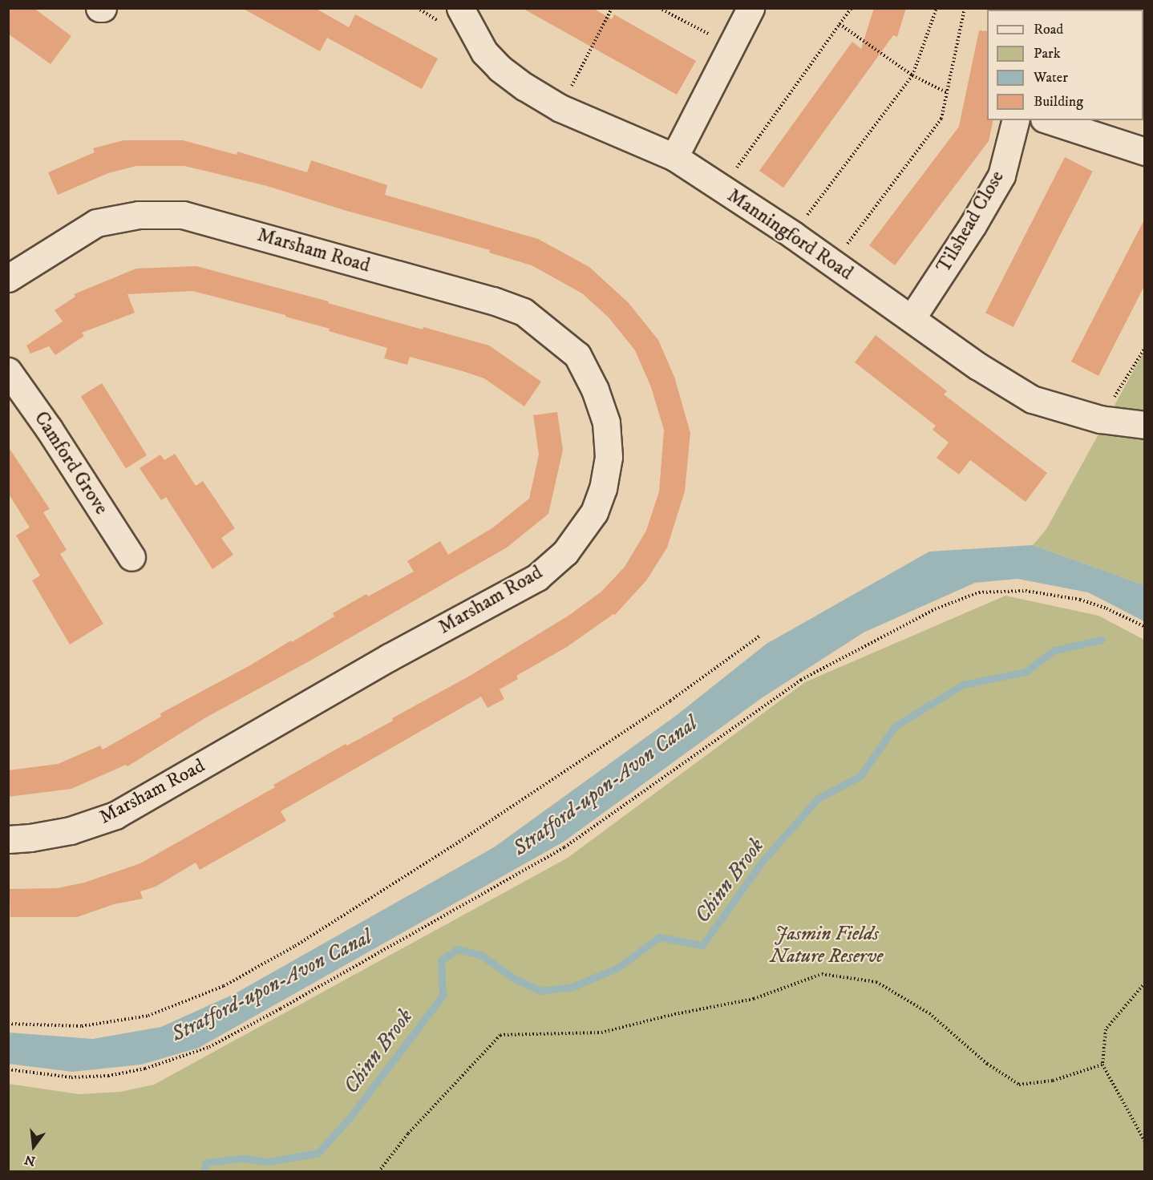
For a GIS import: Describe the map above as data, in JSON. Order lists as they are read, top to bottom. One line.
{"streets":{"street":["Tilshead Close","Manningford Road","Marsham Road","Camford Grove"]},"crossings":[["Tilshead Close","Manningford Road"]],"water":["Stratford-upon-Avon Canal","Chinn Brook"],"parks":["Jasmin Fields Nature Reserve"],"legend":["Road","Park","Water","Building"],"north":"bottom"}
